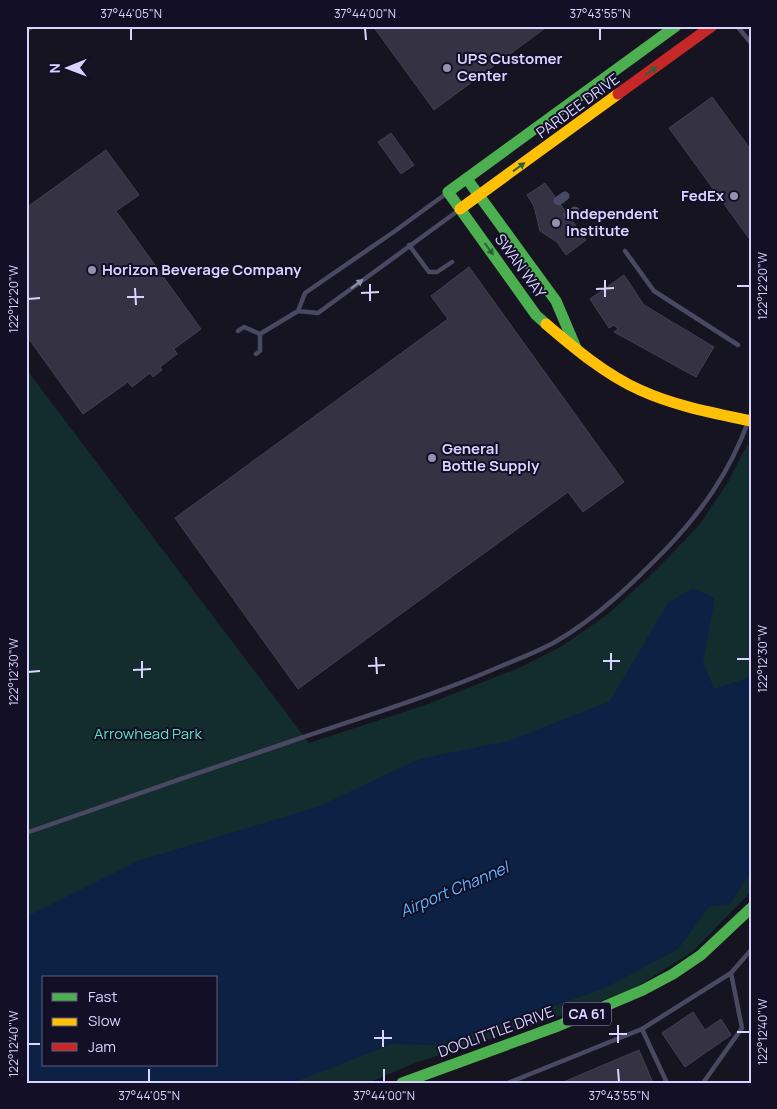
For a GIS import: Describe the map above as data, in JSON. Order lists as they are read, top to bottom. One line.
{"streets":{"main road":["PARDEE DRIVE","SWAN WAY","CA 61","DOOLITTLE DRIVE"]},"crossings":[["PARDEE DRIVE","SWAN WAY"]],"water":["Airport Channel"],"parks":["Arrowhead Park"],"places":["UPS Customer Center","FedEx","Independent Institute","Horizon Beverage Company","General Bottle Supply"],"legend":["Fast","Slow","Jam"],"north":"left","coordinates":["37°44'05\"N","37°44'00\"N","37°43'55\"N","122°12'20\"W","122°12'30\"W","122°12'40\"W"]}
